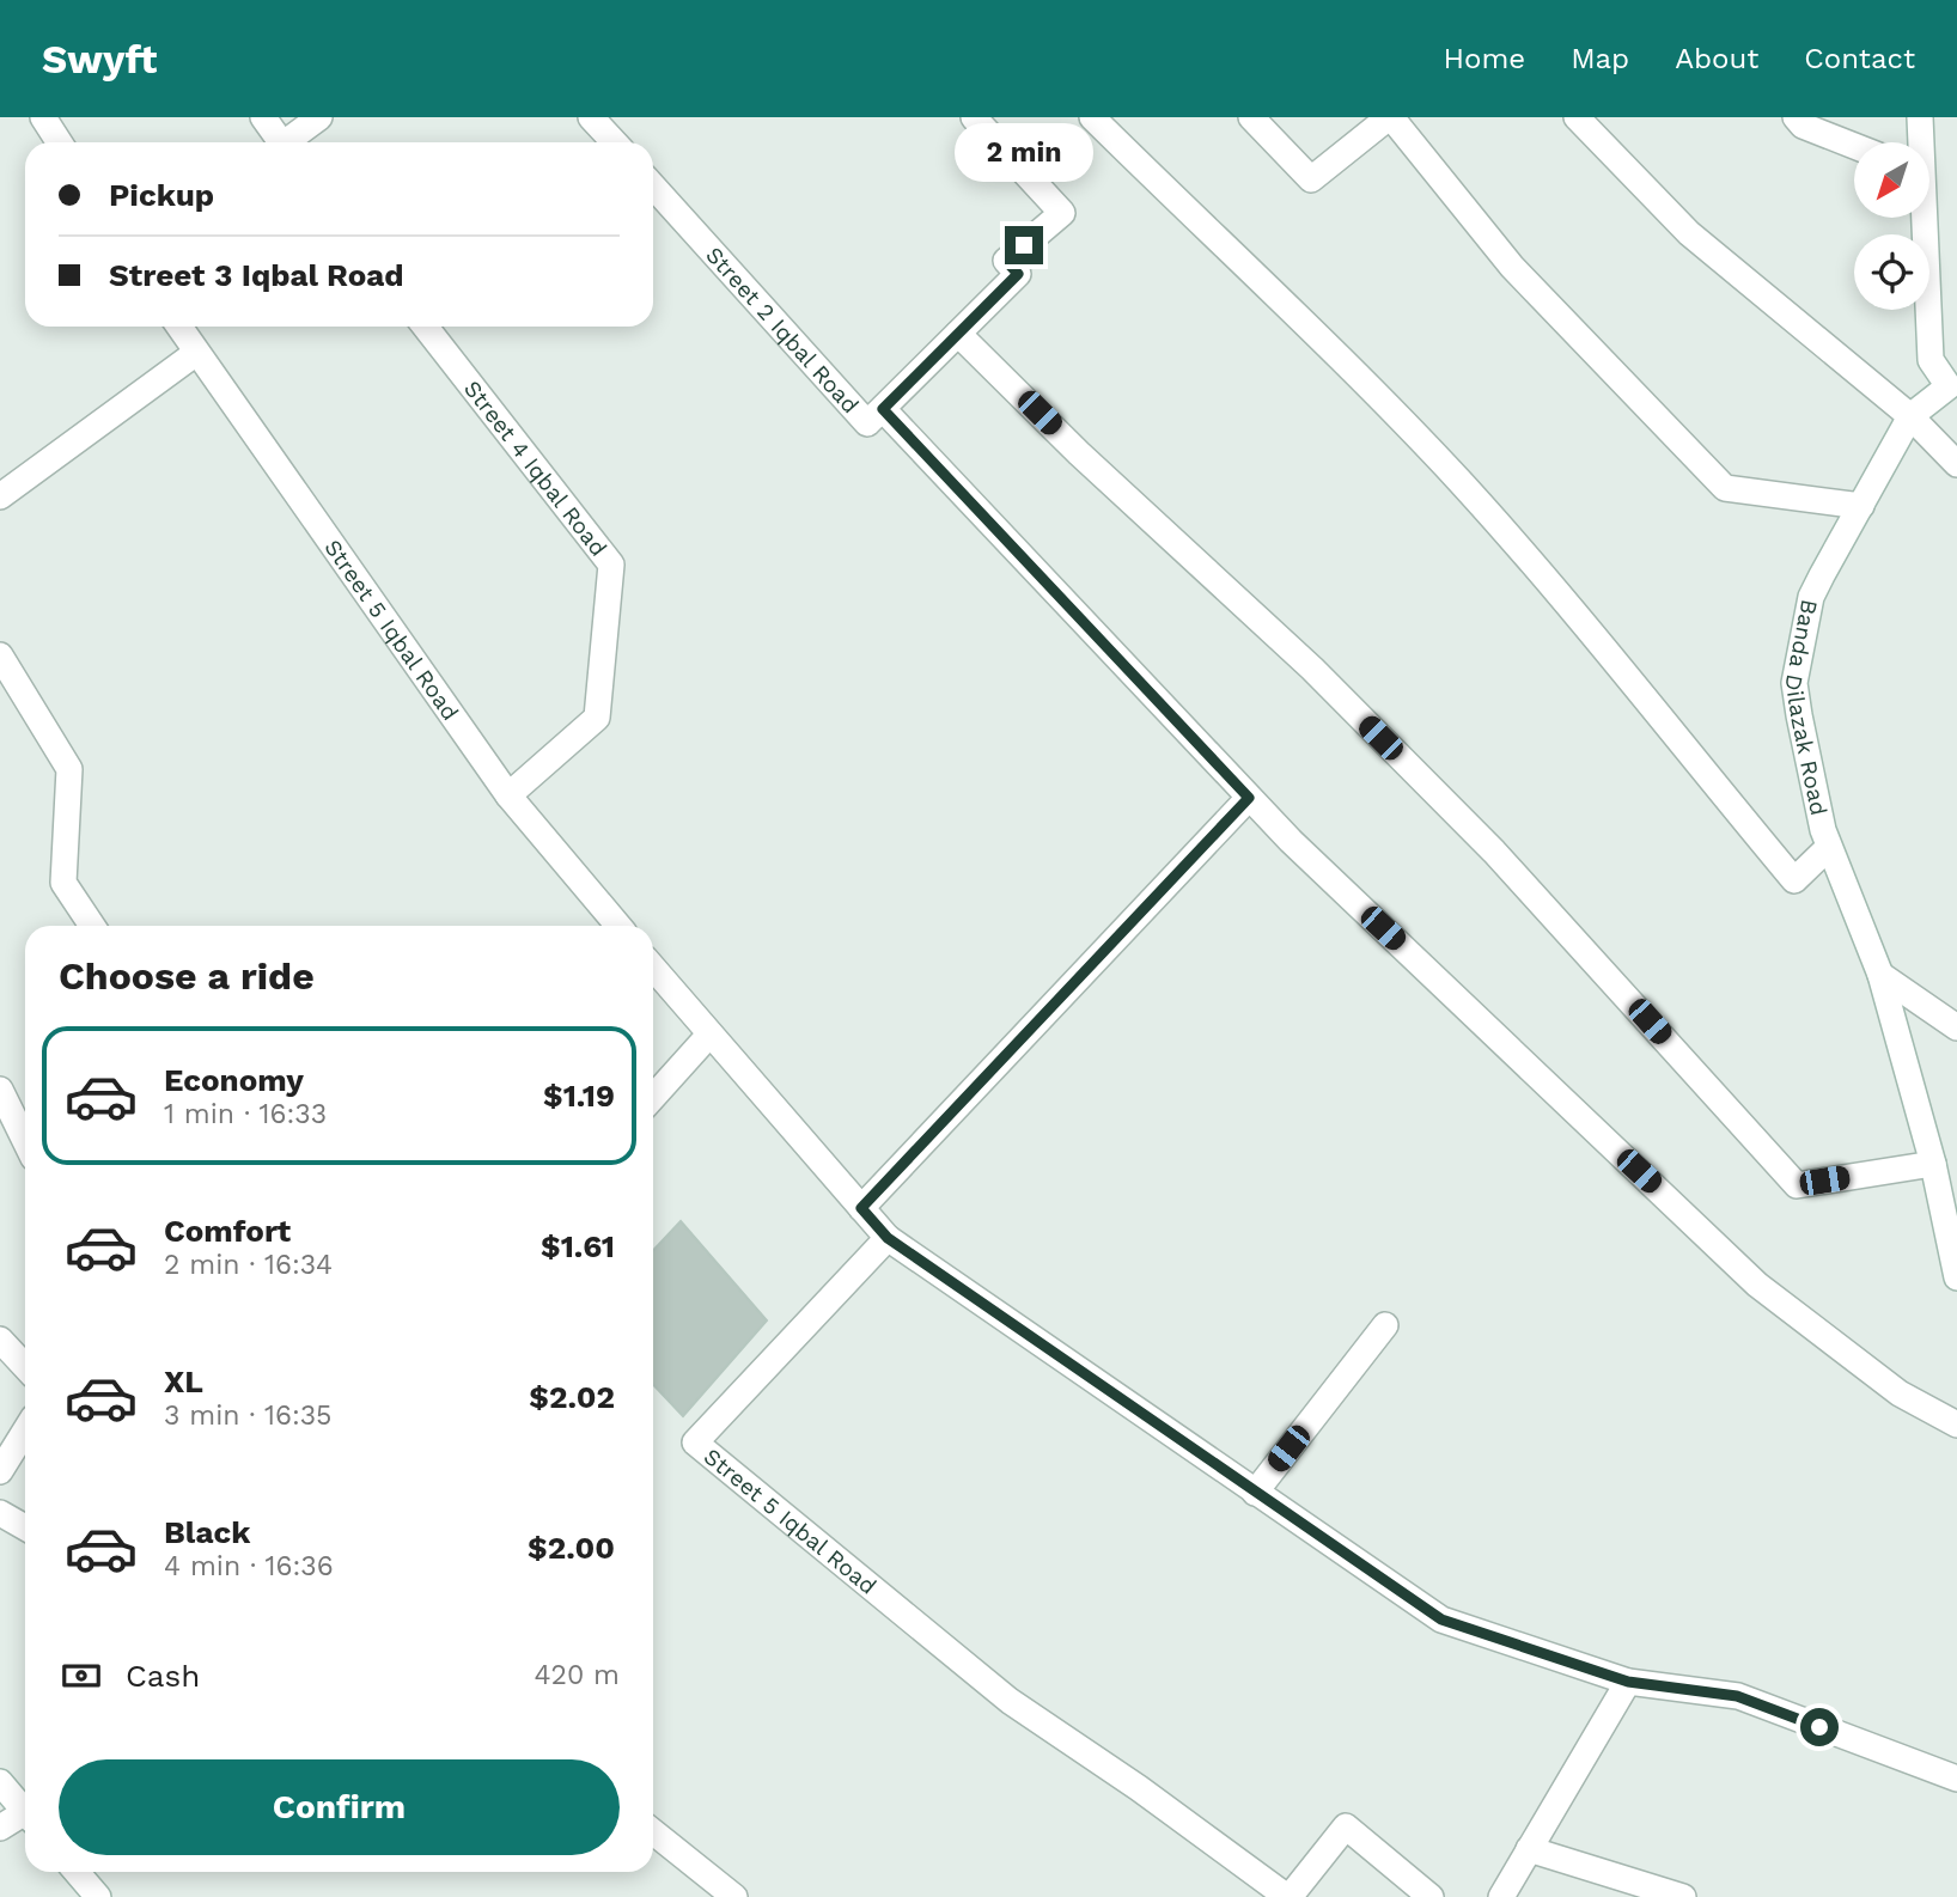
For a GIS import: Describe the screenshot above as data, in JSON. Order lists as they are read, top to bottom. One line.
{"streets":{"street":["Street 2 Iqbal Road","Street 4 Iqbal Road","Street 5 Iqbal Road","Banda Dilazak Road"]},"crossings":[["Street 4 Iqbal Road","Street 5 Iqbal Road"]],"north":"bottom left","page":{"header":"Swyft","nav":["Home","Map","About","Contact"],"bubble":"2 min","banner":["Pickup","Street 3 Iqbal Road"],"heading":"Choose a ride","list":[{"name":"Economy","note":"1 min · 16:33","value":"$1.19"},{"name":"Comfort","note":"2 min · 16:34","value":"$1.61"},{"name":"XL","note":"3 min · 16:35","value":"$2.02"},{"name":"Black","note":"4 min · 16:36","value":"$2.00"}],"pay":["Cash","420 m"],"buttons":"Confirm"}}
